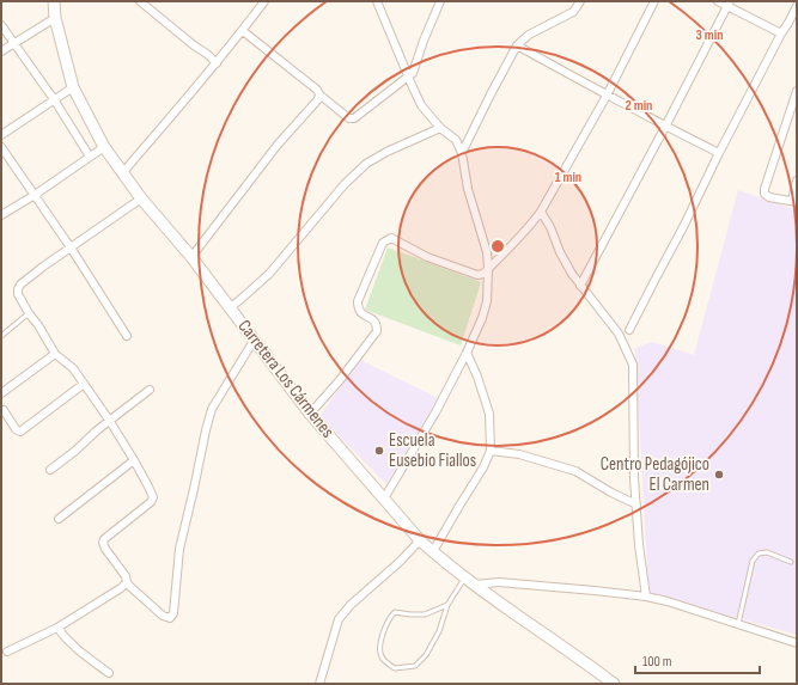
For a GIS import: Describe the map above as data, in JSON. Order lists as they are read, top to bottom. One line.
{"streets":{"main road":["Carretera Los Cármenes"]},"places":["Escuela Eusebio Fiallos","Centro Pedagójico El Carmen"],"scale_bar":"100 m","rings":["3 min","2 min","1 min"]}
